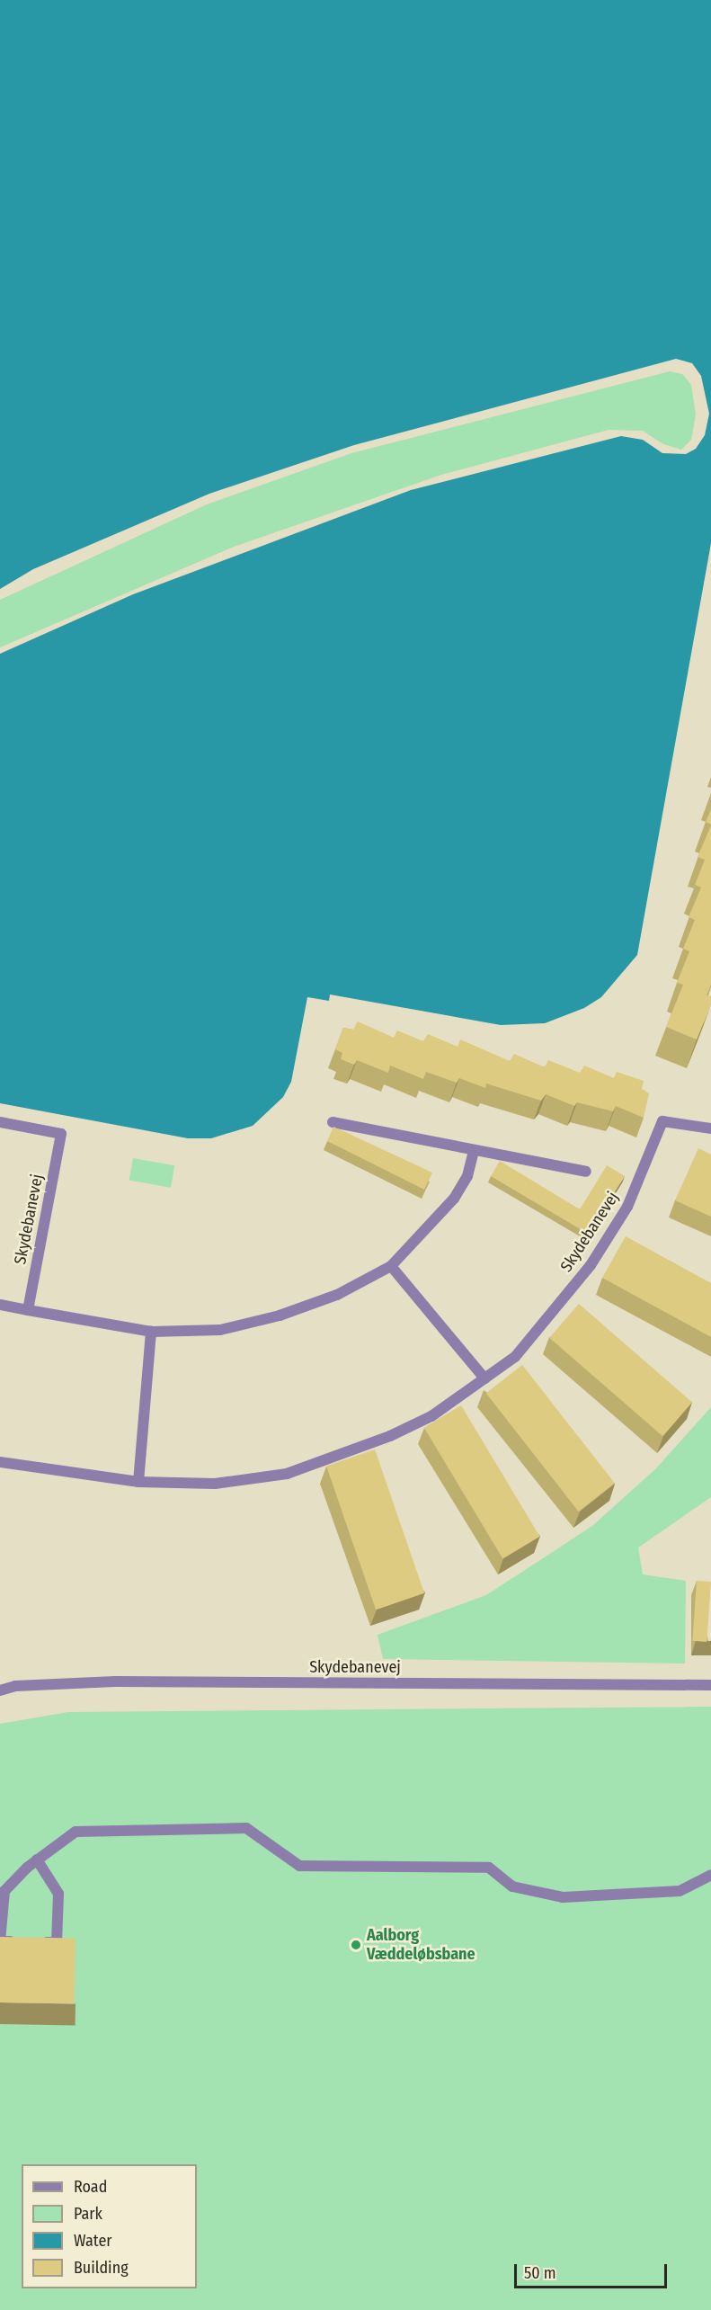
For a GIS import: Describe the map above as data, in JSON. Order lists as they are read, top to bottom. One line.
{"streets":{"street":["Skydebanevej"]},"places":["Aalborg Væddeløbsbane"],"legend":["Road","Park","Water","Building"],"scale_bar":"50 m"}
